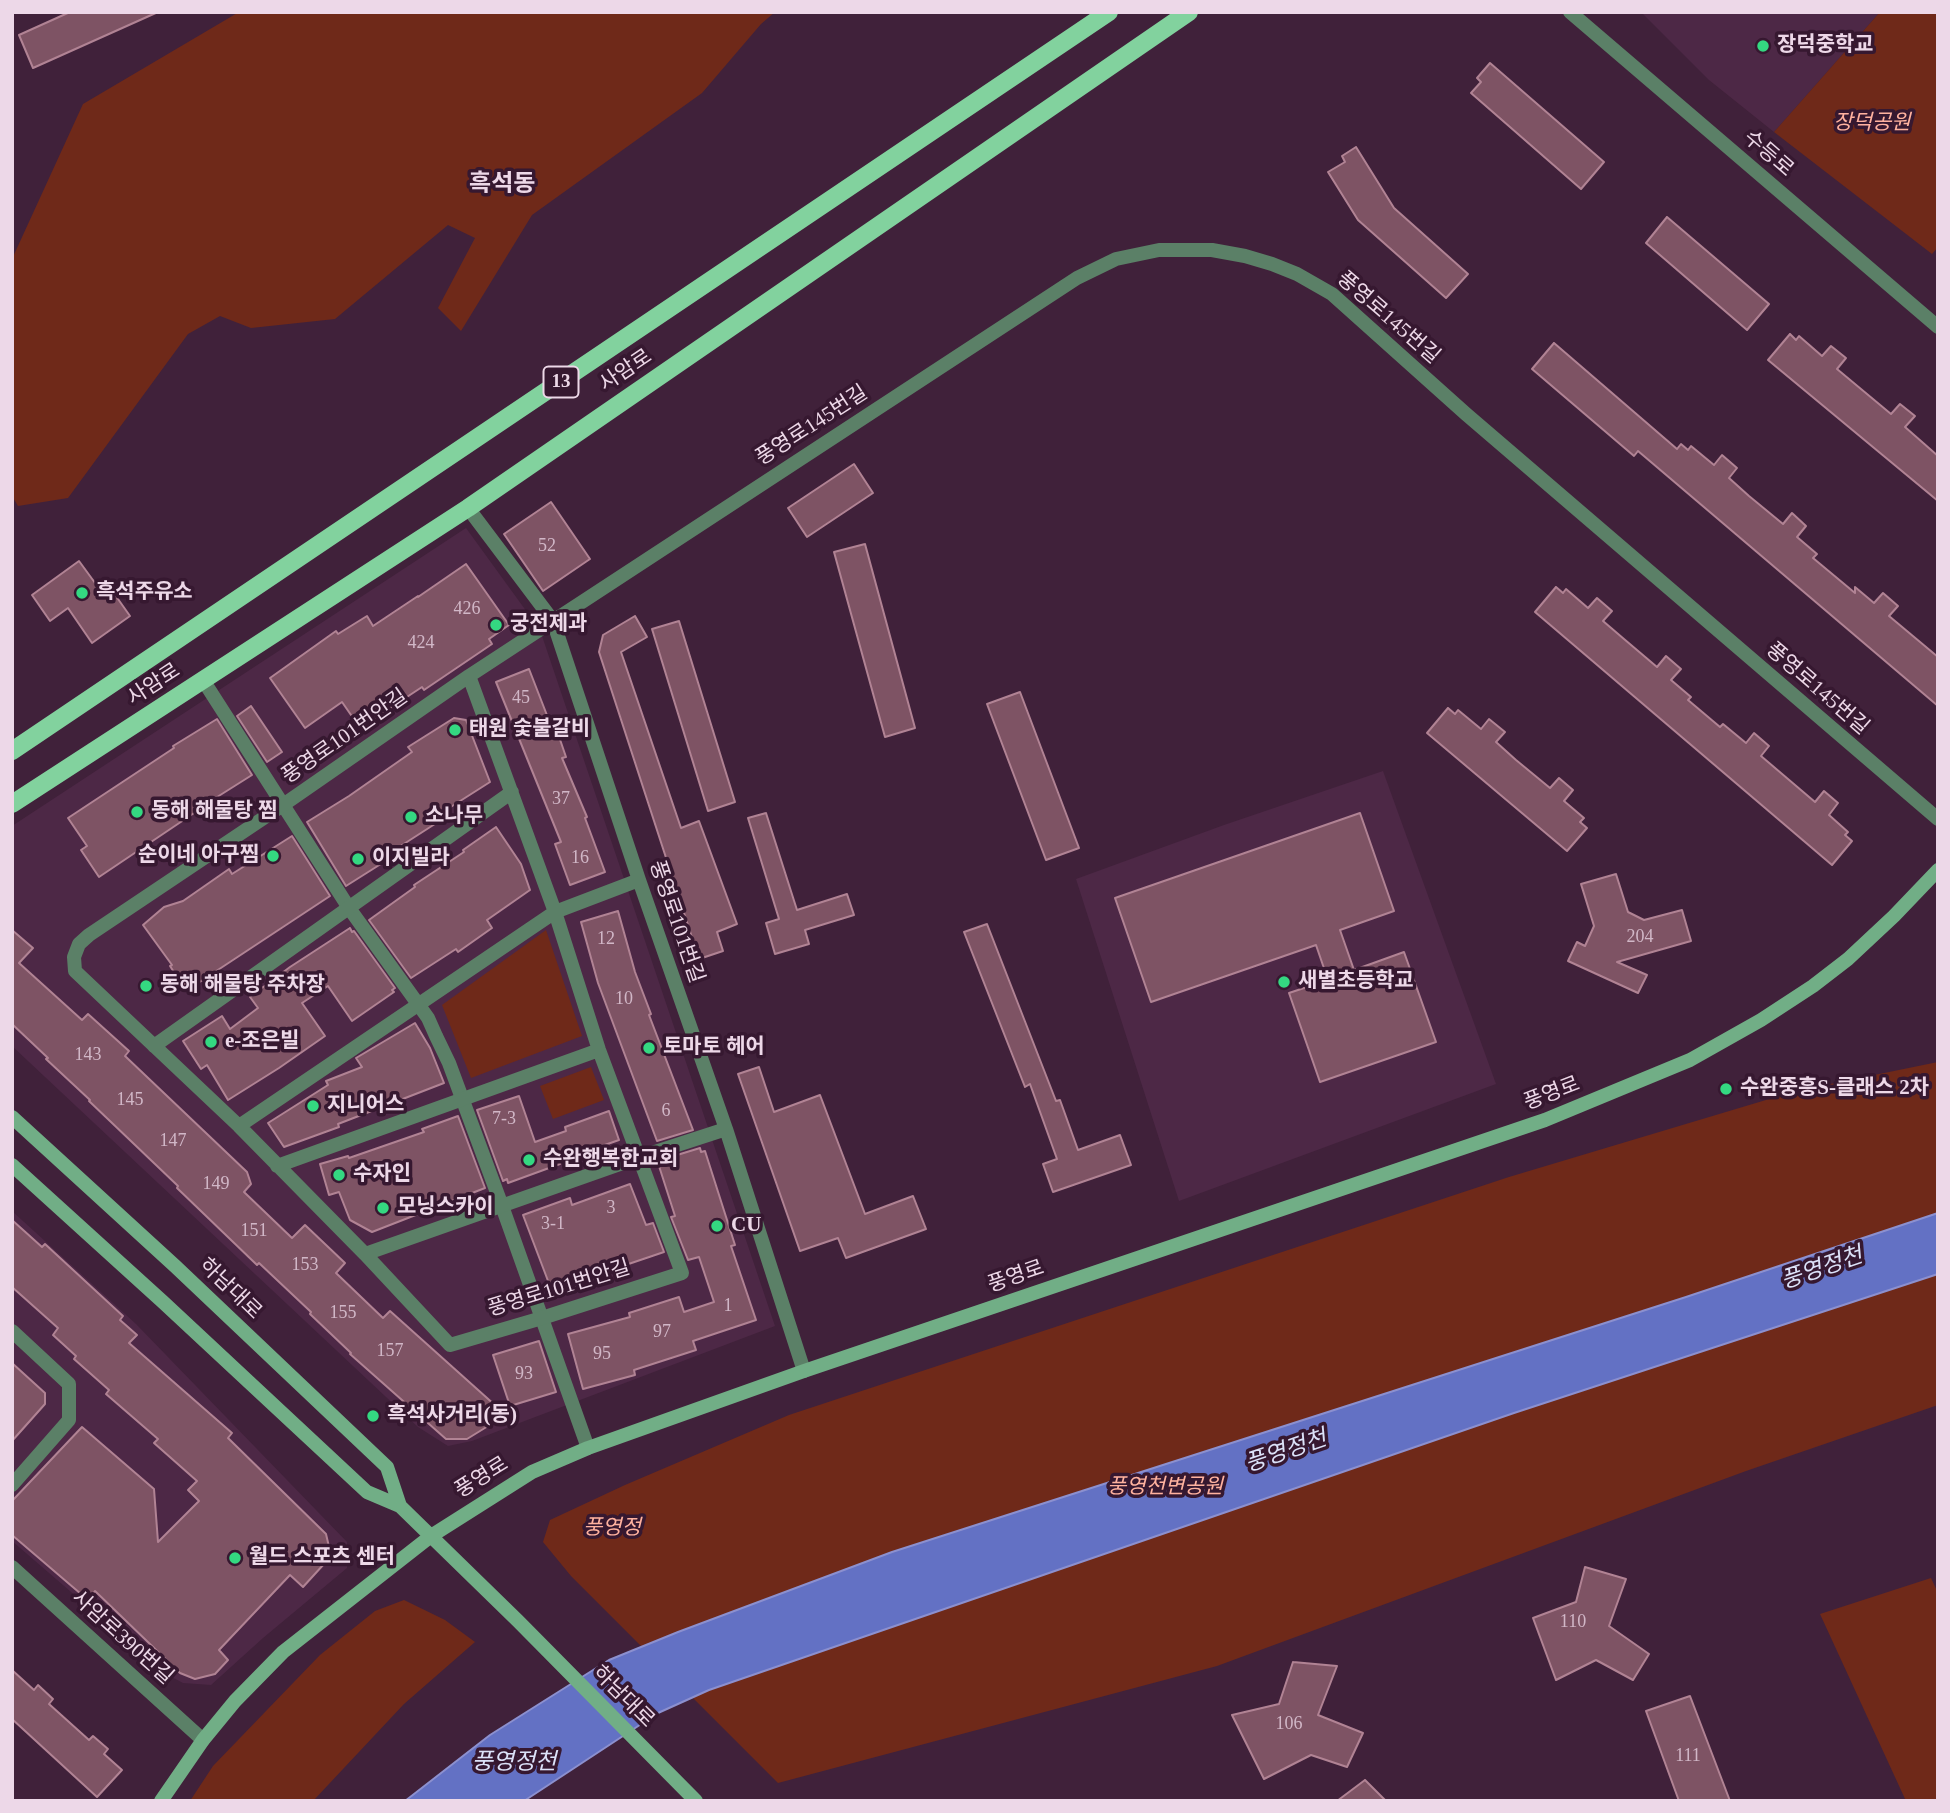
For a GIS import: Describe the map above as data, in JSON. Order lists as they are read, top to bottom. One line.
{"streets":{"main road":["사암로","13","풍영로","하남대로"],"street":["수등로","풍영로145번길","풍영로101번안길","풍영로101번길","사암로390번길"]},"crossings":[["풍영로145번길","풍영로101번안길"],["풍영로145번길","풍영로101번길"],["사암로","풍영로101번길"],["풍영로101번안길","풍영로101번길"],["풍영로101번길","풍영로"],["풍영로","하남대로"],["풍영로","사암로390번길"]],"districts":["흑석동"],"water":["풍영정천"],"parks":["장덕공원","풍영천변공원","풍영정"],"places":["장덕중학교","흑석주유소","궁전제과","태원 숯불갈비","동해 해물탕 찜","소나무","순이네 아구찜","이지빌라","새별초등학교","동해 해물탕 주차장","e-조은빌","토마토 헤어","수완중흥S-클래스 2차","지니어스","수완행복한교회","수자인","모닝스카이","CU","흑석사거리(동)","월드 스포츠 센터"],"house_numbers":["52","426","424","45","37","16","204","12","10","143","145","6","7-3","147","149","3","3-1","151","153","1","155","97","157","95","93","110","106","111"]}
